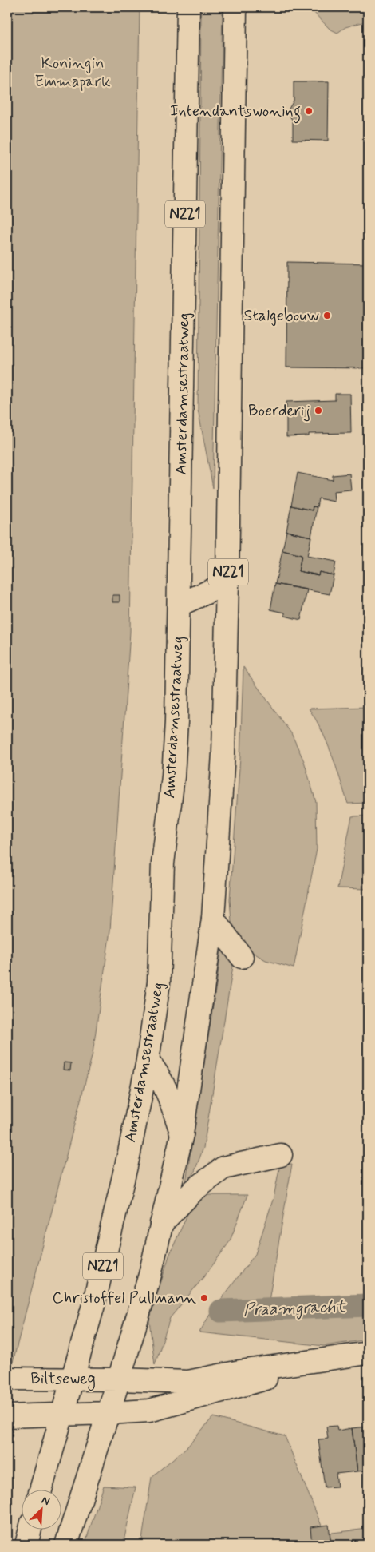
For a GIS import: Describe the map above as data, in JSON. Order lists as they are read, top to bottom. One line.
{"streets":{"main road":["N221","Amsterdamsestraatweg","Biltseweg"]},"crossings":[["N221","Biltseweg"],["Amsterdamsestraatweg","Biltseweg"]],"water":["Praamgracht"],"parks":["Koningin Emmapark"],"places":["Intendantswoning","Stalgebouw","Boerderij","Christoffel Pullmann"],"north":"top right"}
